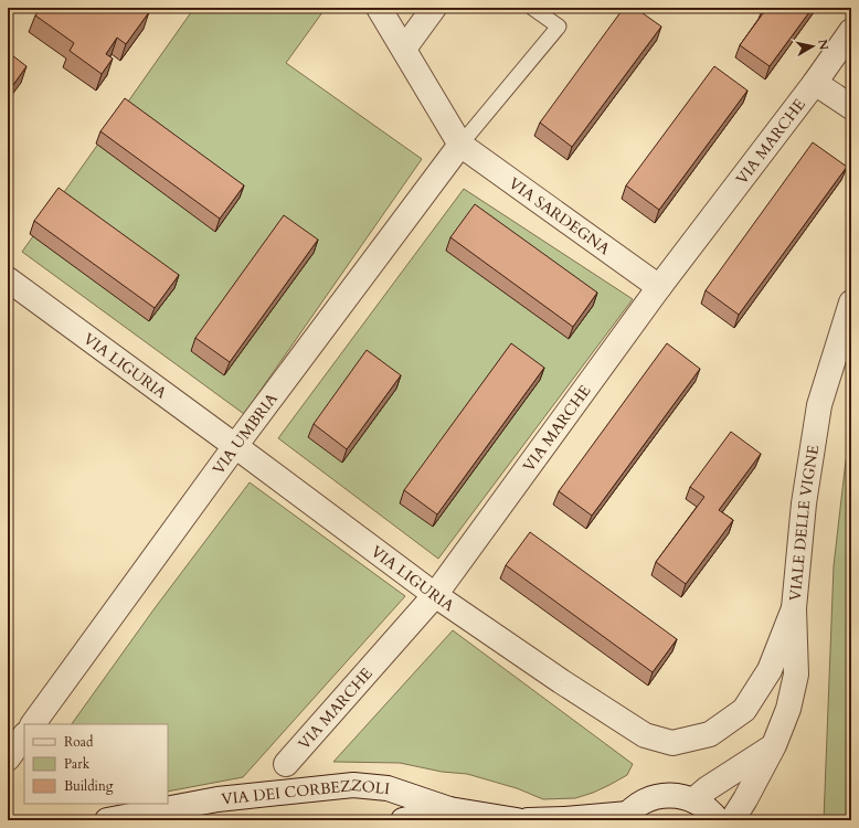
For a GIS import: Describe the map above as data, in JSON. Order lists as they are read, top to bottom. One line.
{"streets":{"street":["VIA MARCHE","VIA SARDEGNA","VIA LIGURIA","VIA UMBRIA","VIALE DELLE VIGNE","VIA DEI CORBEZZOLI"]},"crossings":[["VIA MARCHE","VIA SARDEGNA"],["VIA MARCHE","VIA LIGURIA"],["VIA SARDEGNA","VIA UMBRIA"],["VIA LIGURIA","VIA UMBRIA"],["VIA LIGURIA","VIALE DELLE VIGNE"]],"legend":["Road","Park","Building"],"north":"right"}
